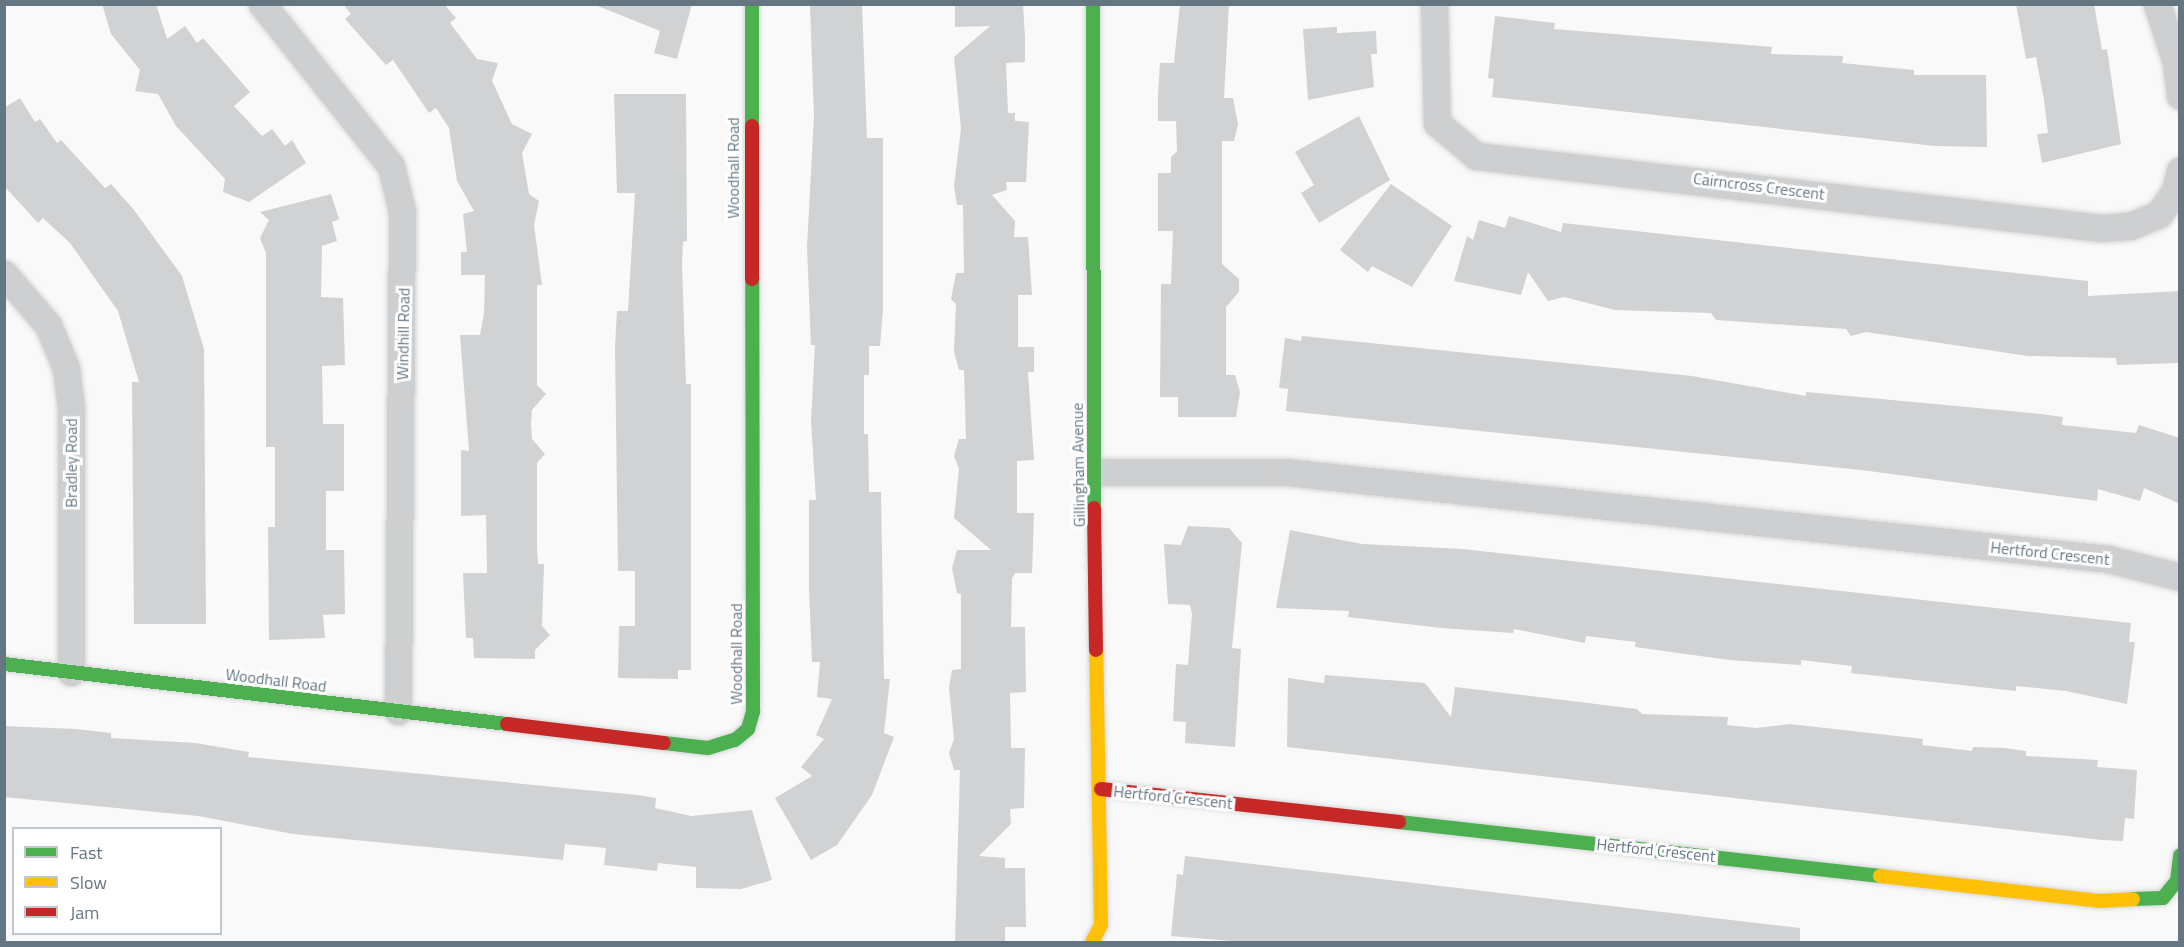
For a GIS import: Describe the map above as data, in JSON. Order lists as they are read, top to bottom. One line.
{"streets":{"street":["Woodhall Road","Cairncross Crescent","Windhill Road","Bradley Road","Gillingham Avenue","Hertford Crescent"]},"crossings":[["Woodhall Road","Windhill Road"],["Woodhall Road","Bradley Road"],["Gillingham Avenue","Hertford Crescent"]],"legend":["Fast","Slow","Jam"]}
